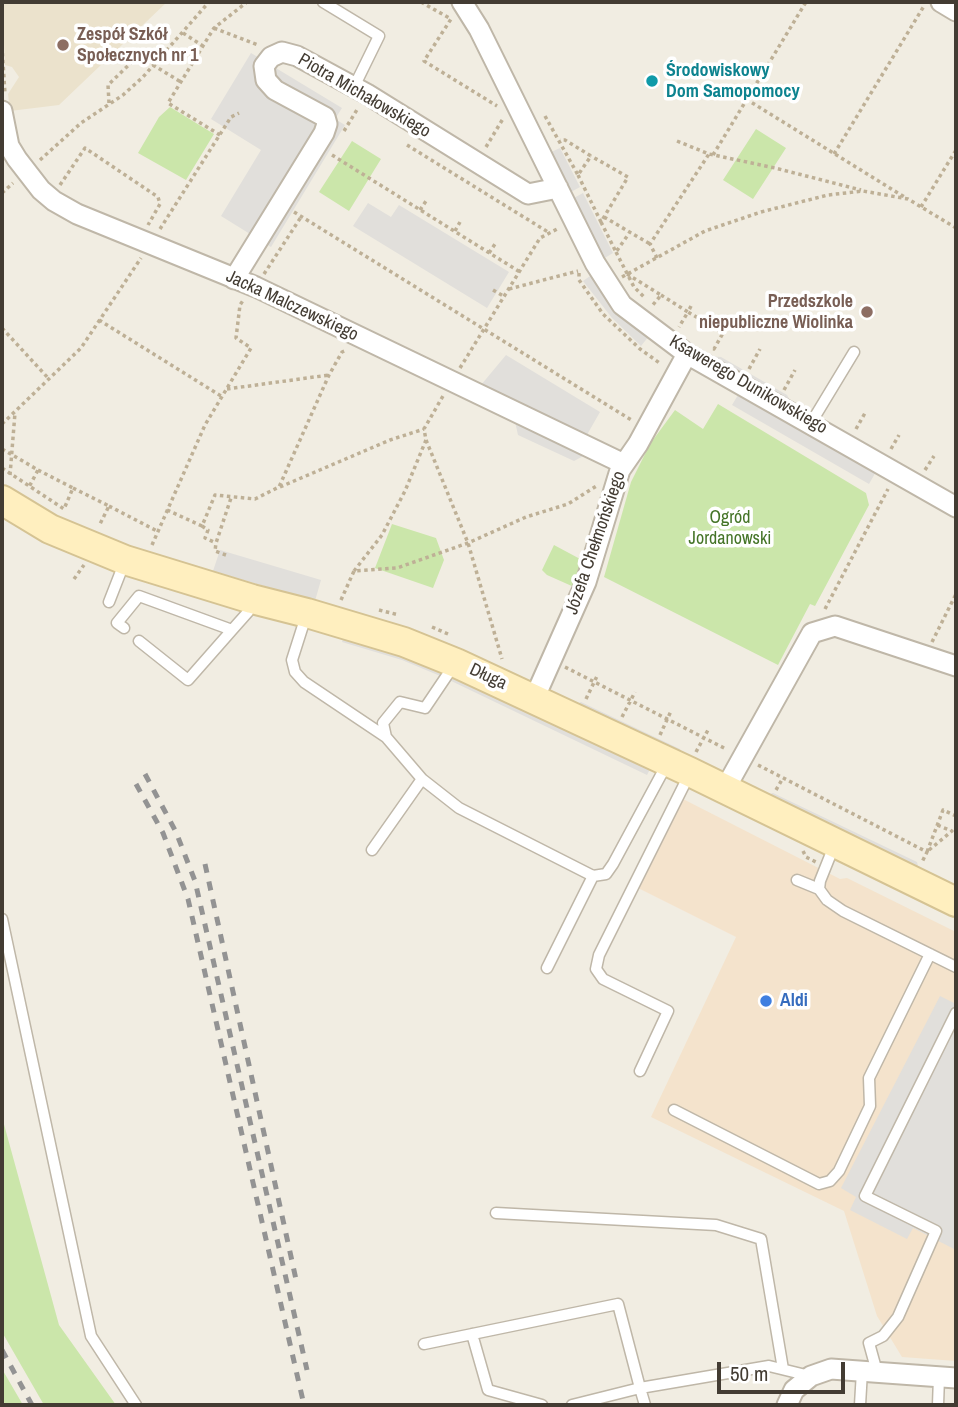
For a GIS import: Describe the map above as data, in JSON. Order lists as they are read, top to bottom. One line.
{"streets":{"street":["Piotra Michałowskiego","Jacka Malczewskiego","Ksawerego Dunikowskiego","Józefa Chełmońskiego","Długa"]},"crossings":[["Piotra Michałowskiego","Jacka Malczewskiego"],["Piotra Michałowskiego","Ksawerego Dunikowskiego"],["Jacka Malczewskiego","Józefa Chełmońskiego"],["Ksawerego Dunikowskiego","Józefa Chełmońskiego"],["Józefa Chełmońskiego","Długa"]],"parks":["Ogród Jordanowski"],"places":["Zespół Szkół Społecznych nr 1","Środowiskowy Dom Samopomocy","Przedszkole niepubliczne Wiolinka","Aldi"],"scale_bar":"50 m"}
